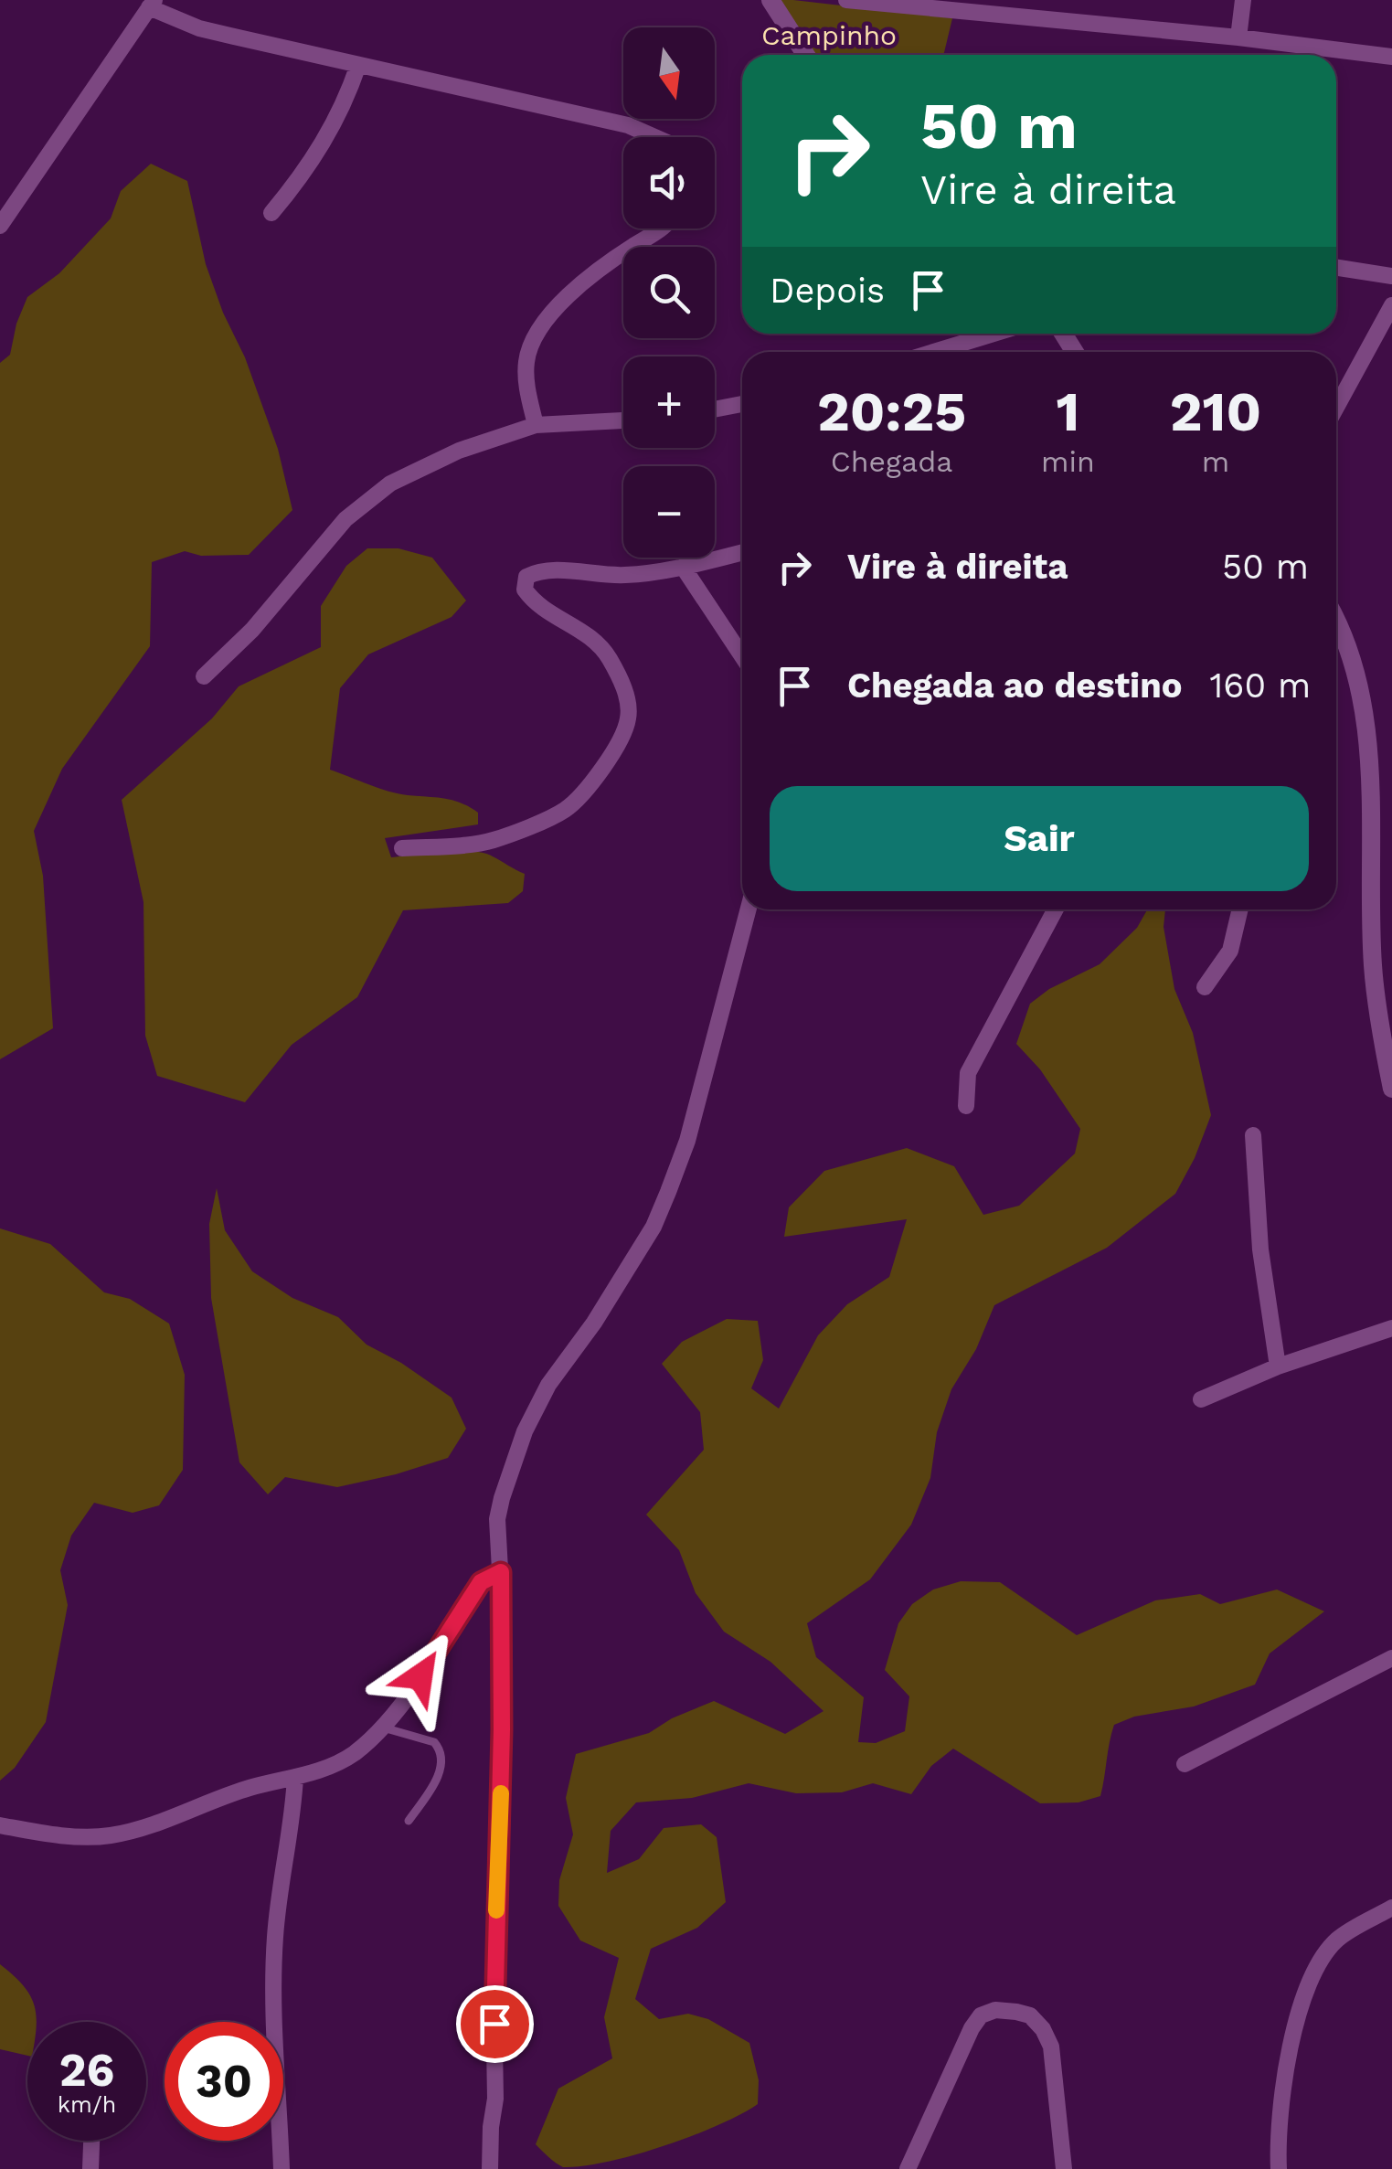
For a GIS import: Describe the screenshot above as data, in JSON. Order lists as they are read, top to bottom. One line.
{"parks":["Campinho"],"north":"bottom","page":{"map_buttons":["+","−"],"turn":["50 m","Vire à direita"],"then":"Depois","eta":["20:25","Chegada","1","min","210","m"],"list":[{"name":"Vire à direita","value":"50 m"},{"name":"Chegada ao destino","value":"160 m"}],"buttons":"Sair","speed":"26 km/h","limit":"30"}}
